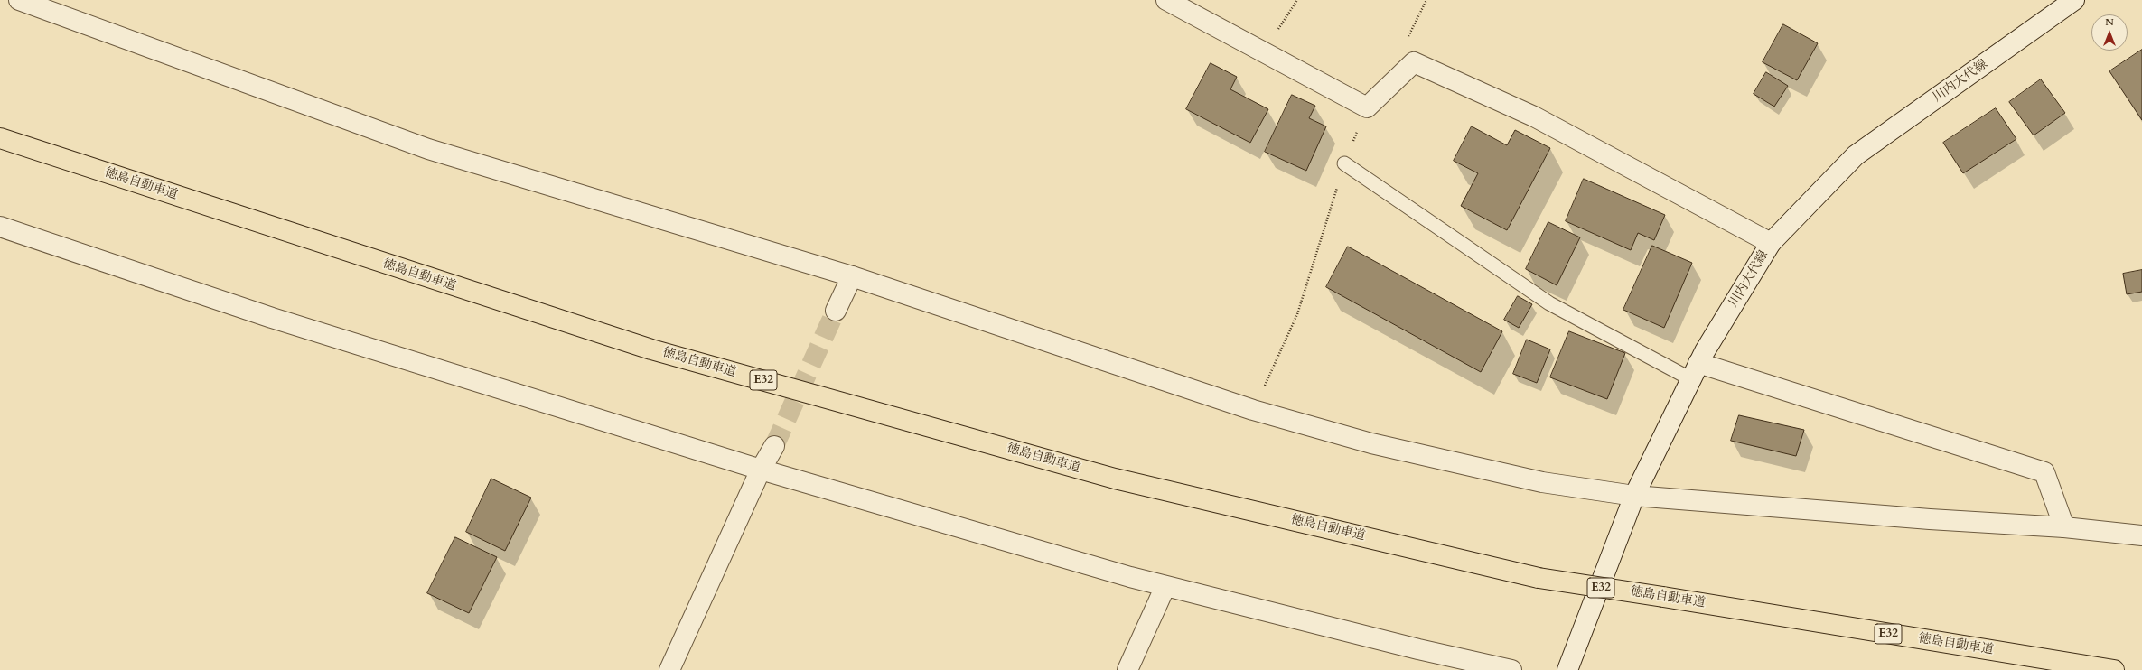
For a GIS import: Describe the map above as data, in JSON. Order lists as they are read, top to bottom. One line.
{"streets":{"highway":["徳島自動車道","E32"],"street":["川内大代線"]},"north":"top"}
